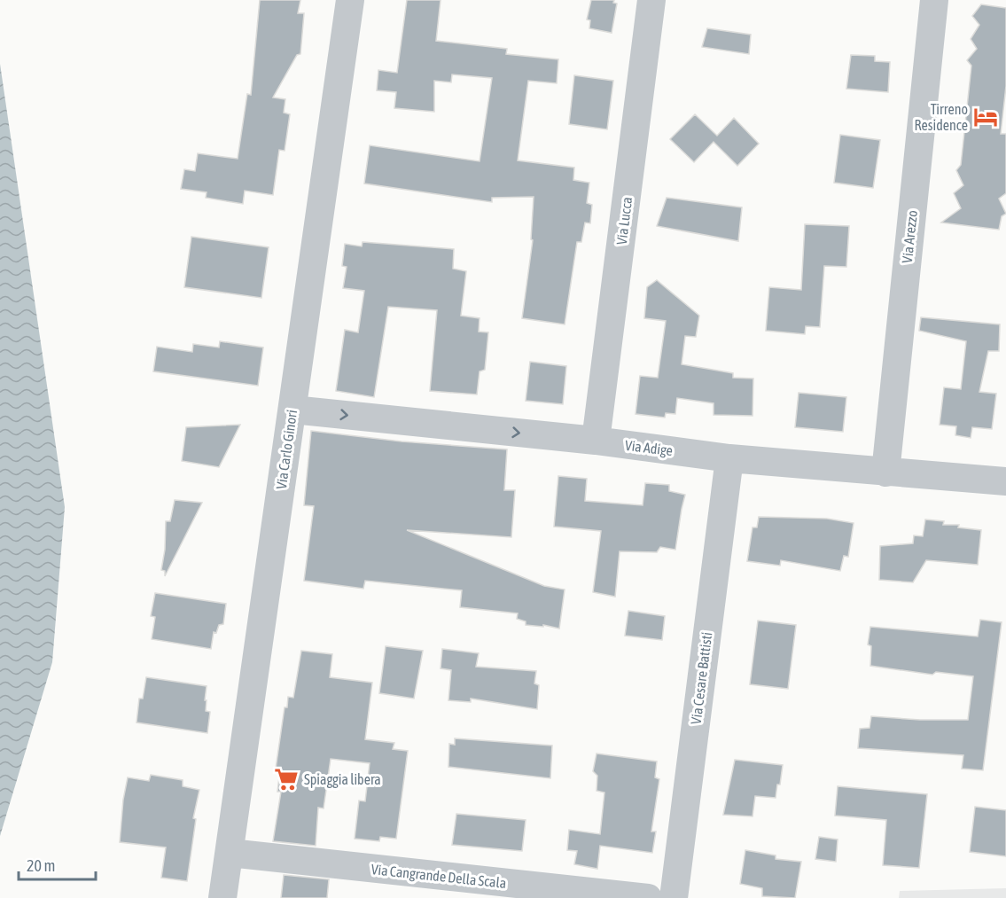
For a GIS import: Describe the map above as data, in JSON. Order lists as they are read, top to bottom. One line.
{"streets":{"street":["Via Lucca","Via Arezzo","Via Adige","Via Carlo Ginori","Via Cesare Battisti","Via Cangrande Della Scala"]},"crossings":[["Via Lucca","Via Adige"],["Via Arezzo","Via Adige"],["Via Adige","Via Carlo Ginori"],["Via Adige","Via Cesare Battisti"],["Via Carlo Ginori","Via Cangrande Della Scala"]],"one_way":["Via Adige"],"places":{"hotel":["Tirreno Residence"],"supermarket":["Spiaggia libera"]},"scale_bar":"20 m"}
